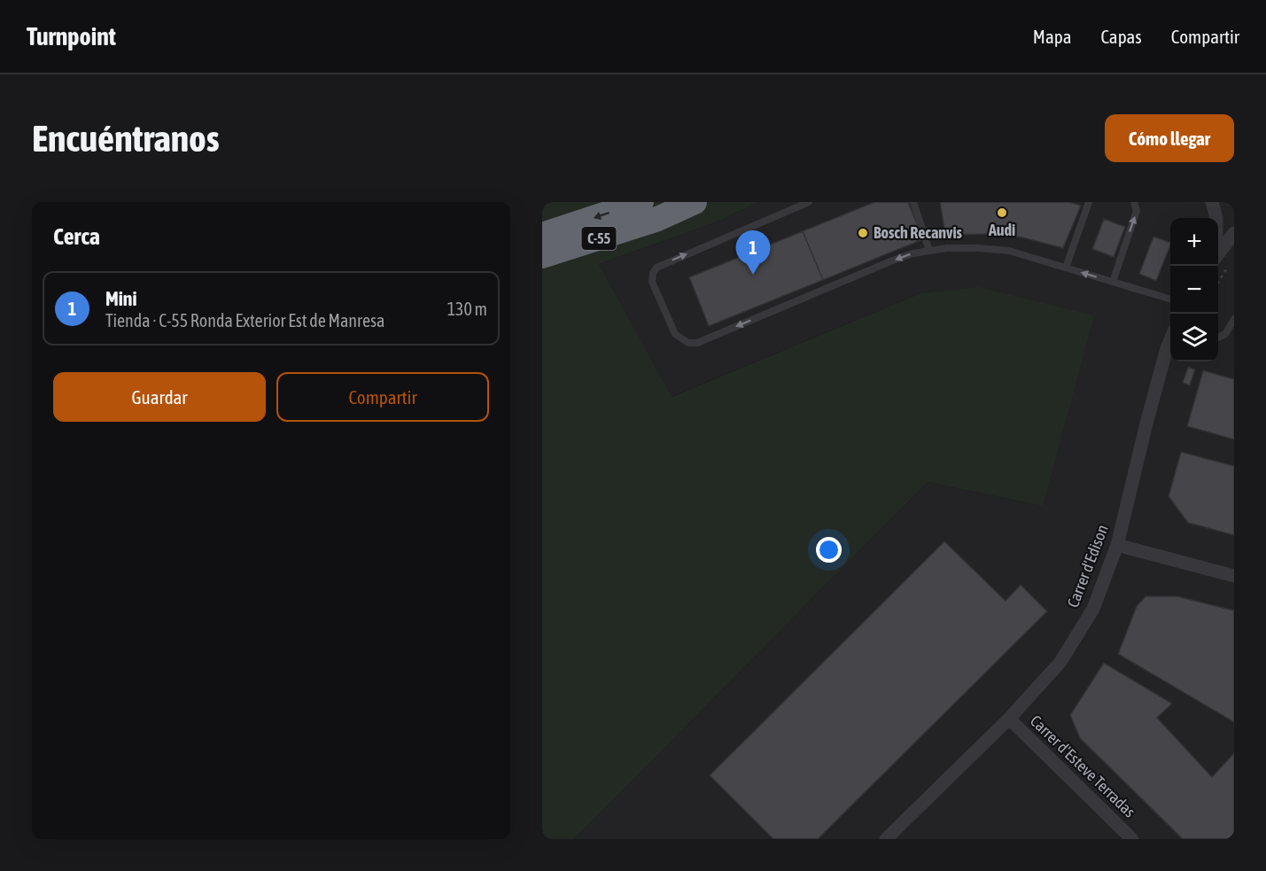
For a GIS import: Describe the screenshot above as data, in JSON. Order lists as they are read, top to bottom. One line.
{"streets":{"highway":["C-55"],"street":["Carrer d'Edison","Carrer d'Esteve Terradas"]},"crossings":[["Carrer d'Edison","Carrer d'Esteve Terradas"]],"places":["Audi","Bosch Recanvis"],"page":{"header":"Turnpoint","nav":["Mapa","Capas","Compartir"],"buttons":["Cómo llegar",["Guardar","Compartir"]],"title":"Encuéntranos","heading":"Cerca","map_buttons":["+","−"],"pins":"1","list":[{"mark":"1","name":"Mini","note":"Tienda · C-55 Ronda Exterior Est de Manresa","value":"130 m"}]}}
